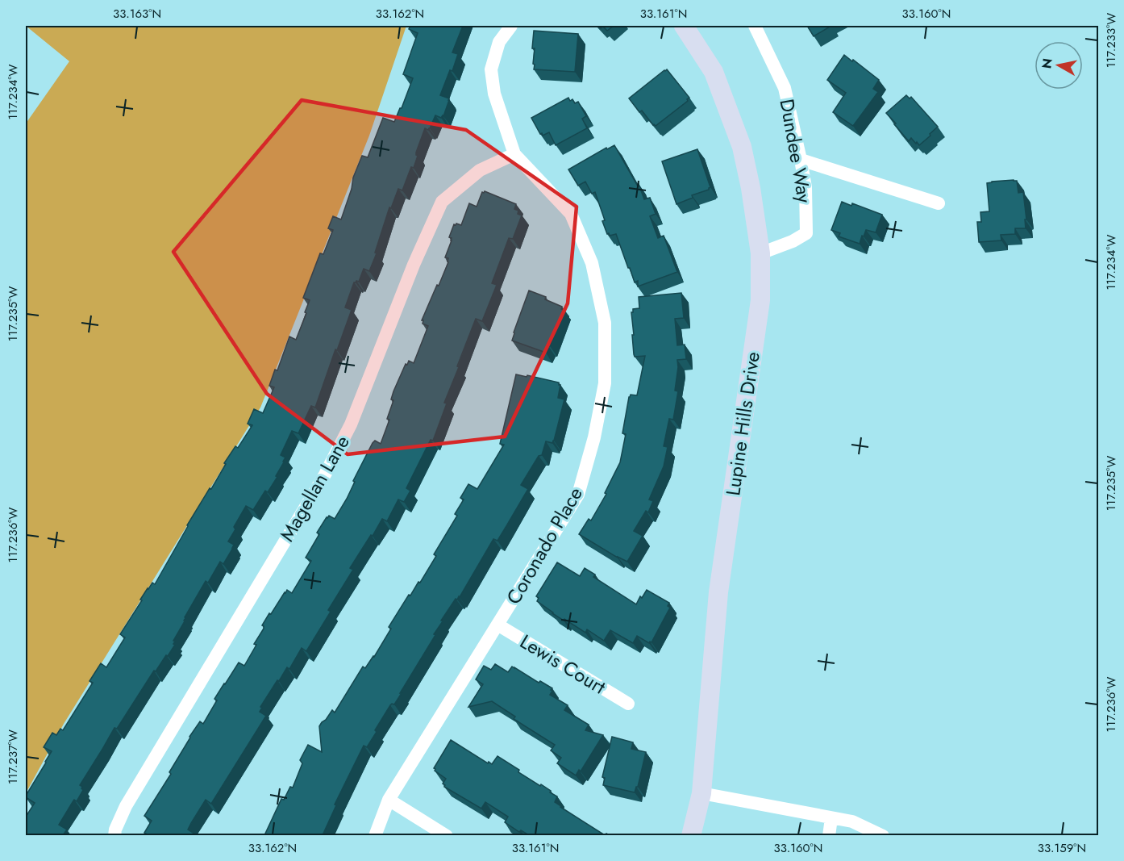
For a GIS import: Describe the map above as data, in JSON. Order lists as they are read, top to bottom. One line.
{"streets":{"street":["Dundee Way","Lupine Hills Drive","Magellan Lane","Coronado Place","Lewis Court"]},"crossings":[["Dundee Way","Lupine Hills Drive"],["Magellan Lane","Coronado Place"],["Coronado Place","Lewis Court"]],"north":"left","coordinates":["33.163°N","33.162°N","33.161°N","33.160°N","117.233°W","117.234°W","117.235°W","117.236°W","117.237°W","33.159°N"]}
